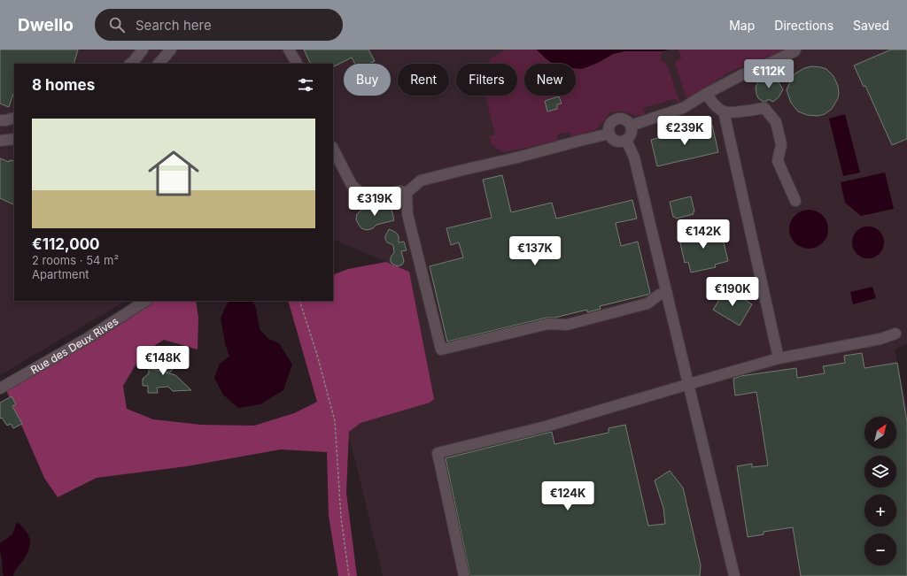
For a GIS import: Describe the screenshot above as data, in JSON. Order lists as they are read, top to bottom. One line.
{"streets":{"street":["Rue des Deux Rives"]},"north":"top right","page":{"header":"Dwello","search":"Search here","nav":["Map","Directions","Saved"],"price":["€112K","€239K","€319K","€142K","€137K","€190K","€148K","€124K"],"chip":["Buy","Rent","Filters","New"],"heading":"8 homes","list":[{"name":"€112,000","note":"2 rooms · 54 m² · Apartment"}],"map_buttons":["+","−"]}}
